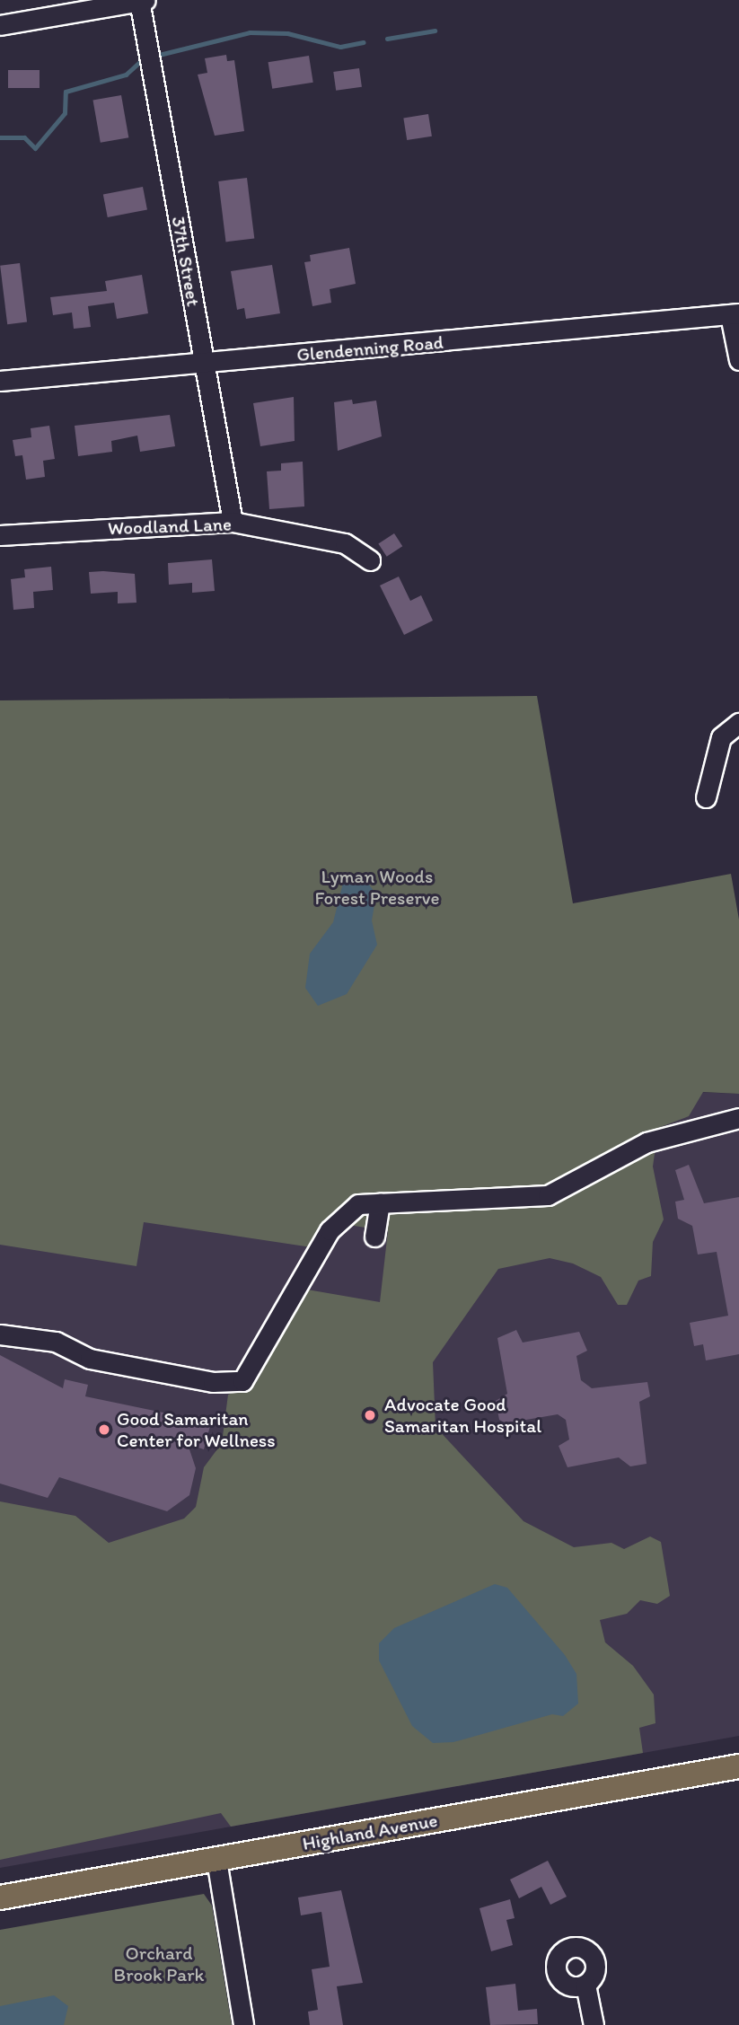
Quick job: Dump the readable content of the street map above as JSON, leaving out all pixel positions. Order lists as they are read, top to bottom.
{
  "streets": {
    "main road": ["Highland Avenue"],
    "street": ["37th Street", "Glendenning Road", "Woodland Lane"]
  },
  "crossings": [
    ["37th Street", "Glendenning Road"],
    ["37th Street", "Woodland Lane"]
  ],
  "parks": ["Lyman Woods Forest Preserve", "Orchard Brook Park"],
  "places": ["Advocate Good Samaritan Hospital", "Good Samaritan Center for Wellness"]
}
